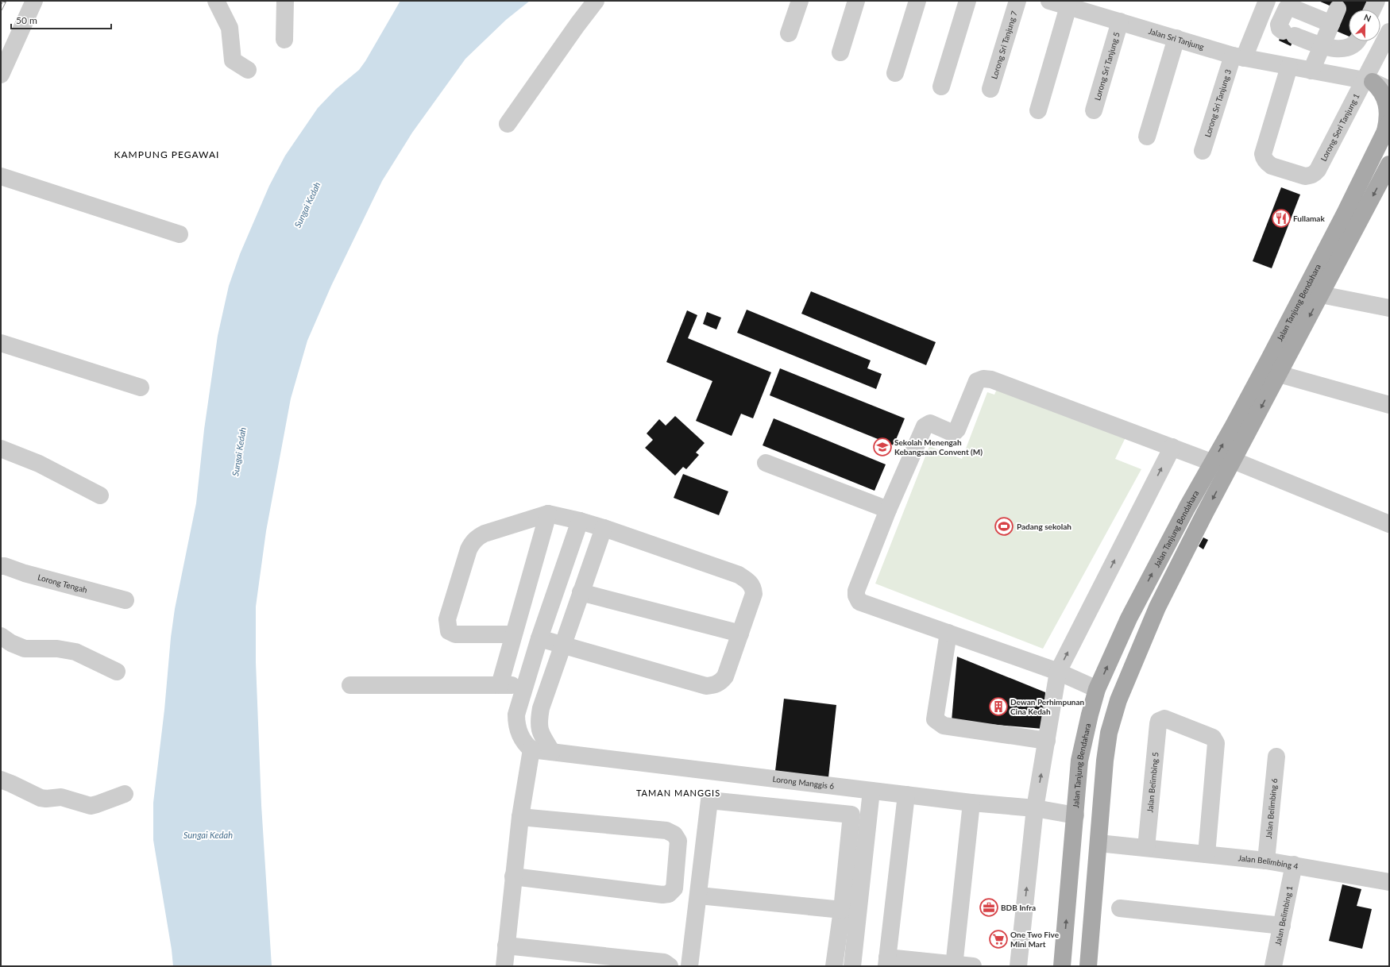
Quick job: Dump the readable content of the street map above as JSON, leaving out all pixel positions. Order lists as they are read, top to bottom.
{
  "streets": {
    "main road": ["Jalan Tanjung Bendahara"],
    "street": [
      "Jalan Sri Tanjung",
      "Lorong Sri Tanjung 7",
      "Lorong Sri Tanjung 5",
      "Lorong Sri Tanjung 3",
      "Lorong Seri Tanjung 1",
      "Lorong Tengah",
      "Lorong Manggis 6",
      "Jalan Belimbing 5",
      "Jalan Belimbing 6",
      "Jalan Belimbing 4",
      "Jalan Belimbing 1"
    ]
  },
  "crossings": [
    ["Jalan Sri Tanjung", "Lorong Sri Tanjung 5"],
    ["Jalan Sri Tanjung", "Lorong Sri Tanjung 3"],
    ["Jalan Sri Tanjung", "Lorong Seri Tanjung 1"],
    ["Jalan Sri Tanjung", "Jalan Tanjung Bendahara"],
    ["Lorong Seri Tanjung 1", "Jalan Tanjung Bendahara"],
    ["Jalan Tanjung Bendahara", "Lorong Manggis 6"],
    ["Jalan Tanjung Bendahara", "Jalan Belimbing 4"],
    ["Jalan Belimbing 5", "Jalan Belimbing 4"],
    ["Jalan Belimbing 6", "Jalan Belimbing 4"],
    ["Jalan Belimbing 4", "Jalan Belimbing 1"]
  ],
  "districts": ["KAMPUNG PEGAWAI", "TAMAN MANGGIS"],
  "water": ["Sungai Kedah"],
  "places": {
    "restaurant": ["Fullamak"],
    "school or university": ["Sekolah Menengah Kebangsaan Convent (M)"],
    "sports": ["Padang sekolah"],
    "building": ["Dewan Perhimpunan Cina Kedah"],
    "office": ["BDB Infra"],
    "supermarket": ["One Two Five Mini Mart"]
  },
  "scale_bar": "50 m",
  "north": "top"
}
